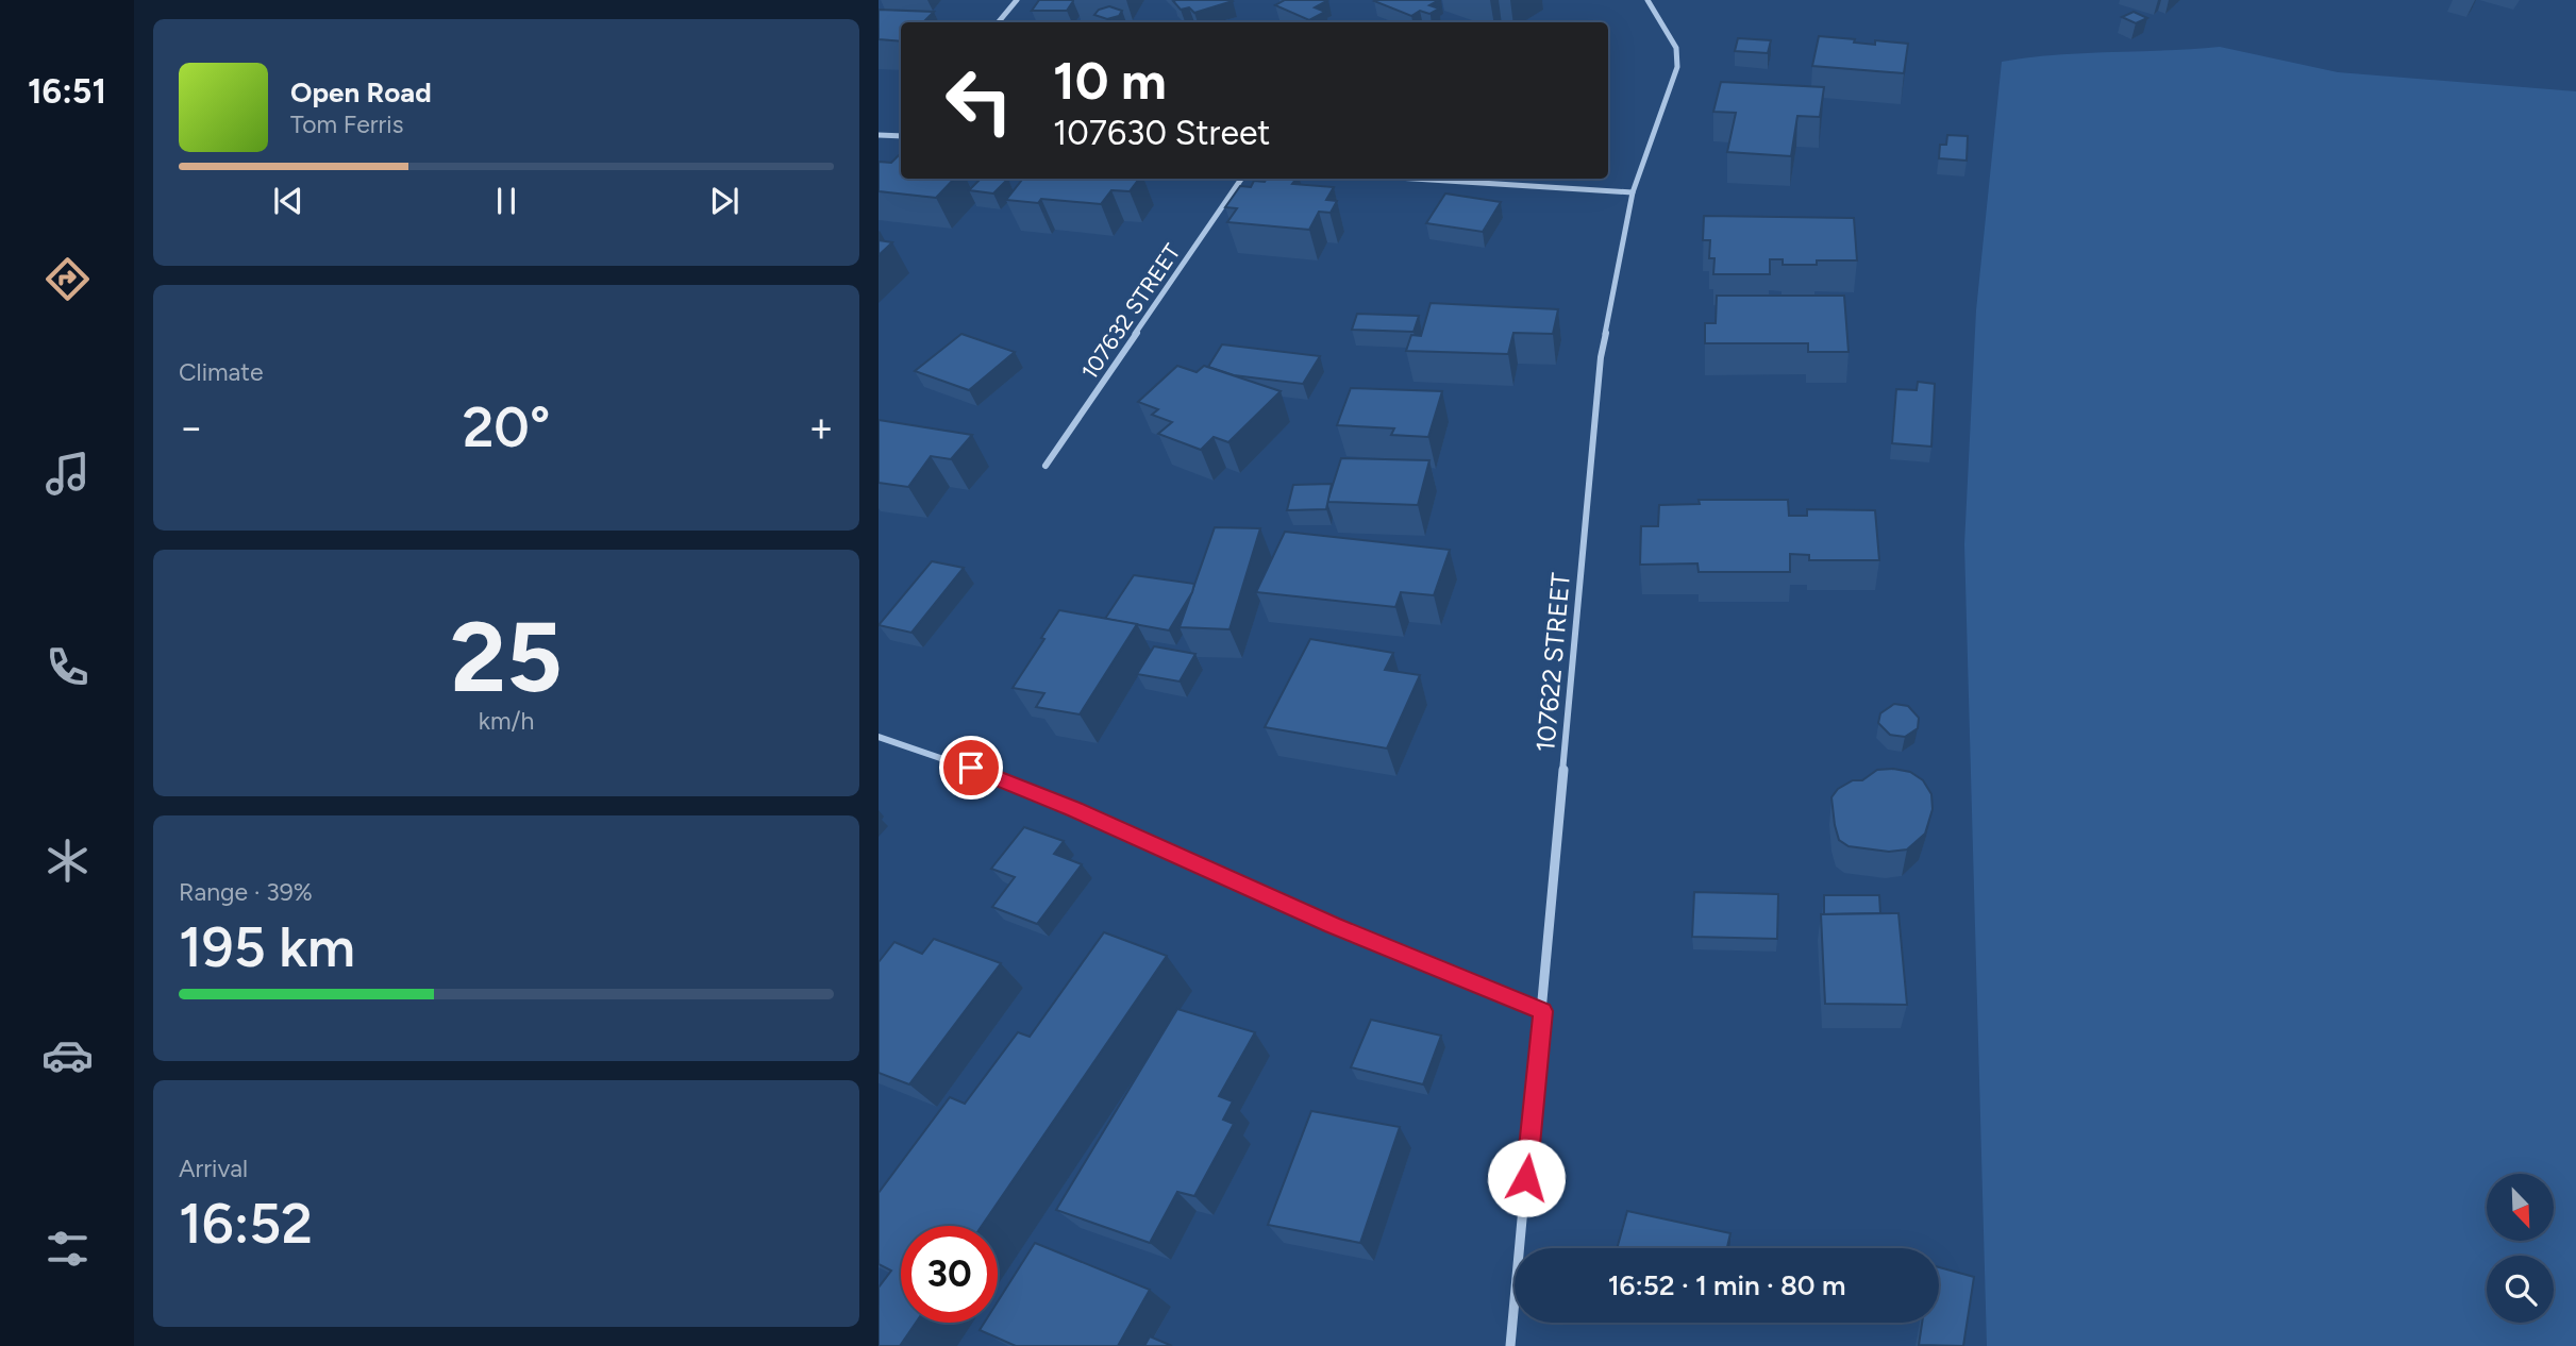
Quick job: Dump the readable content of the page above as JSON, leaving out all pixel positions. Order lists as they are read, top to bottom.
{
  "streets": {
    "street": ["107632 STREET", "107622 STREET"]
  },
  "north": "bottom right",
  "page": {
    "tabs": "16:51",
    "turn": ["10 m", "107630 Street"],
    "song": ["Open Road", "Tom Ferris"],
    "tile": [
      "Climate",
      ["25", "km/h"],
      ["Range · 39%", "195 km"],
      ["Arrival", "16:52"]
    ],
    "heat": ["−", "20°", "+"],
    "limit": "30",
    "trip": "16:52 · 1 min · 80 m"
  }
}
